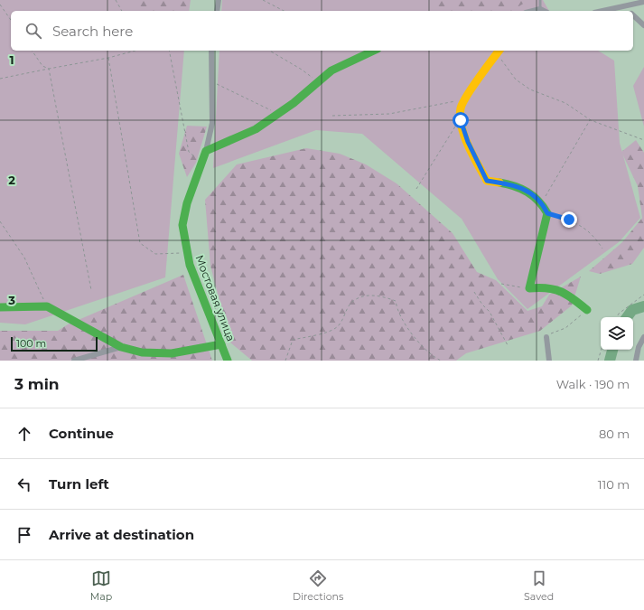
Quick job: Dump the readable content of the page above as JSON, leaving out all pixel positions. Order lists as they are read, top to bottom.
{
  "streets": {
    "street": ["Мостовая улица"]
  },
  "scale_bar": "100 m",
  "page": {
    "search": "Search here",
    "scale": "100 m",
    "heading": ["3 min", "Walk · 190 m"],
    "list": [
      ["Continue", "80 m"],
      ["Turn left", "110 m"],
      "Arrive at destination"
    ],
    "nav": ["Map", "Directions", "Saved"]
  },
  "grid": {
    "rows": ["1", "2", "3"]
  }
}
